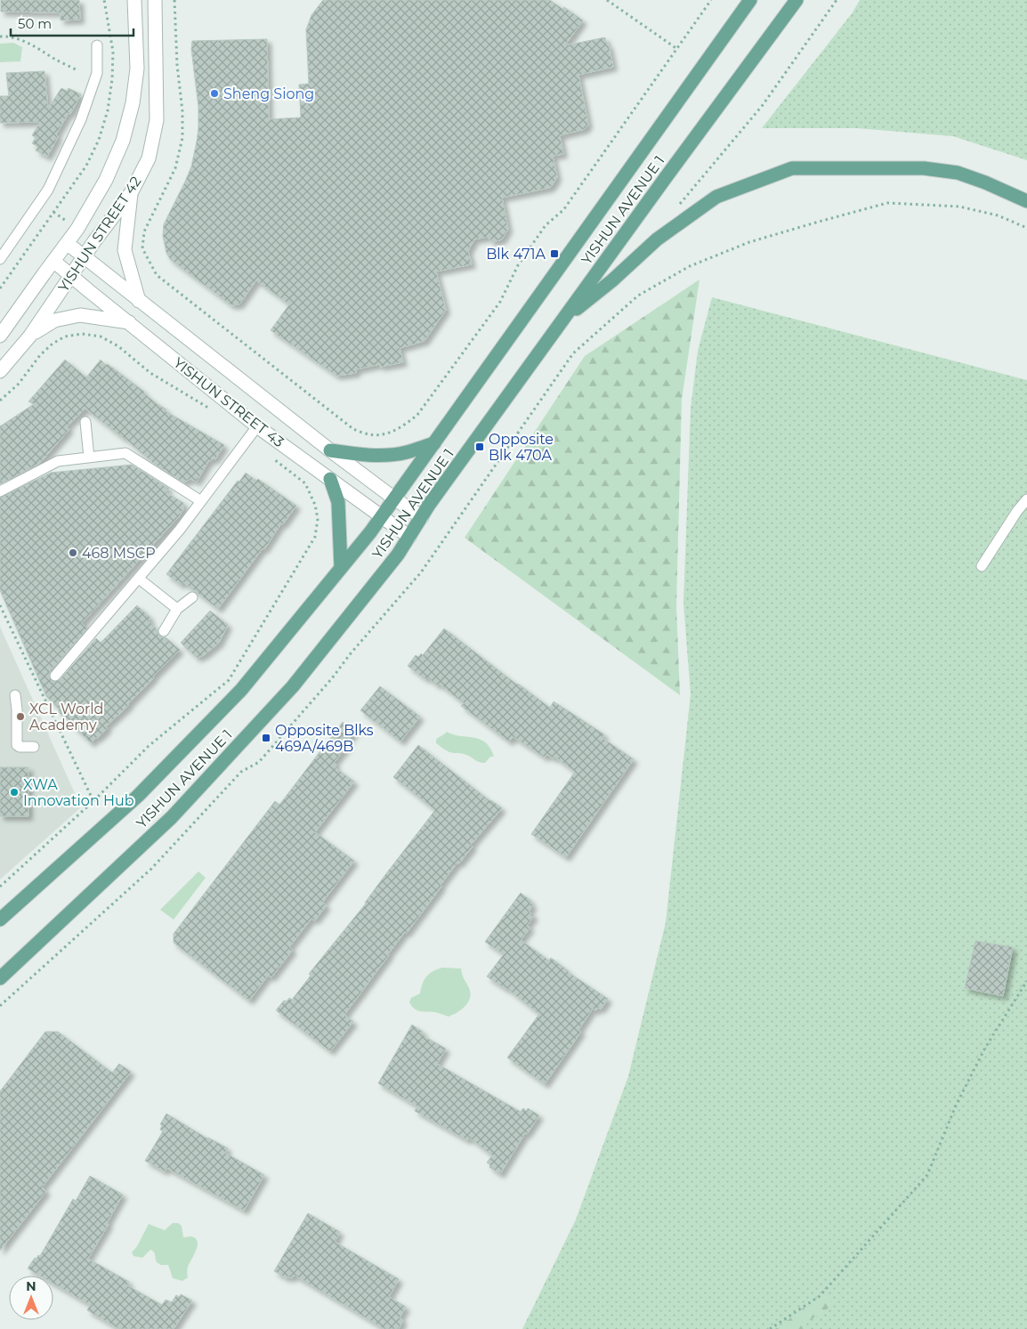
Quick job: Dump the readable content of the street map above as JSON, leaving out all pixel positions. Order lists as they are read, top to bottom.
{
  "streets": {
    "main road": ["YISHUN AVENUE 1"],
    "street": ["YISHUN STREET 42", "YISHUN STREET 43"]
  },
  "crossings": [
    ["YISHUN AVENUE 1", "YISHUN STREET 43"],
    ["YISHUN STREET 42", "YISHUN STREET 43"]
  ],
  "places": {
    "other": [
      "Sheng Siong",
      "468 MSCP",
      "XCL World Academy",
      "XWA Innovation Hub"
    ],
    "transit": ["Blk 471A", "Opposite Blk 470A", "Opposite Blks 469A/469B"]
  },
  "scale_bar": "50 m",
  "north": "top"
}
